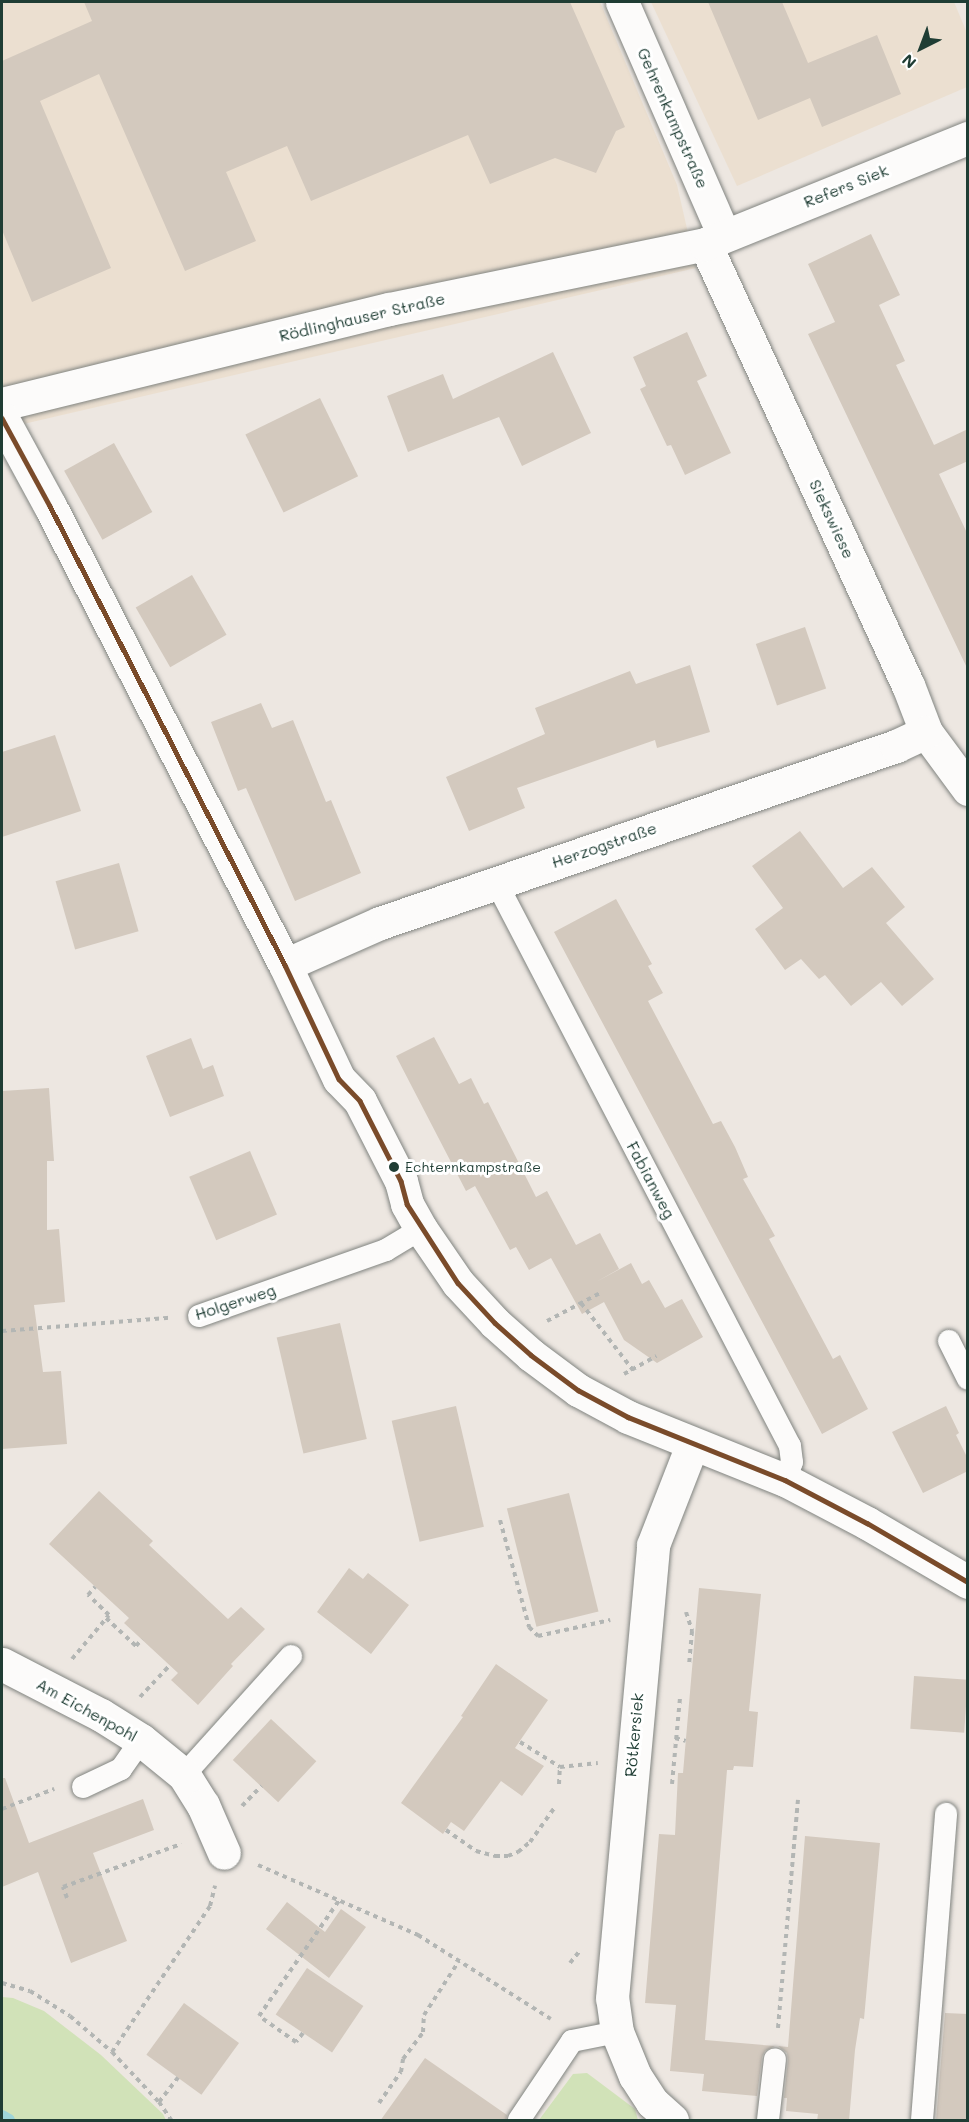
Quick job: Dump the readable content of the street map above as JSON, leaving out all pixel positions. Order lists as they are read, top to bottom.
{
  "streets": {
    "street": [
      "Gehrenkampstraße",
      "Refers Siek",
      "Rödlinghauser Straße",
      "Siekswiese",
      "Herzogstraße",
      "Am Eichenpohl",
      "Rötkersiek"
    ],
    "lane": ["Fabianweg", "Holgerweg"]
  },
  "crossings": [
    ["Gehrenkampstraße", "Refers Siek"],
    ["Gehrenkampstraße", "Rödlinghauser Straße"],
    ["Gehrenkampstraße", "Siekswiese"],
    ["Refers Siek", "Rödlinghauser Straße"],
    ["Refers Siek", "Siekswiese"],
    ["Rödlinghauser Straße", "Siekswiese"],
    ["Siekswiese", "Herzogstraße"],
    ["Herzogstraße", "Fabianweg"]
  ],
  "places": ["Echternkampstraße"],
  "north": "bottom left"
}
